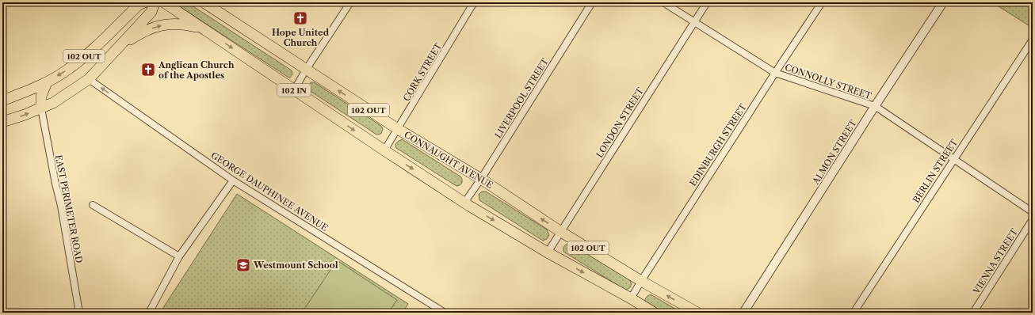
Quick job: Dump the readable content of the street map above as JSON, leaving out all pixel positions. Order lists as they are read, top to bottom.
{
  "streets": {
    "main road": ["102 OUT", "102 IN", "CONNAUGHT AVENUE"],
    "street": [
      "CORK STREET",
      "CONNOLLY STREET",
      "LIVERPOOL STREET",
      "LONDON STREET",
      "EDINBURGH STREET",
      "ALMON STREET",
      "BERLIN STREET",
      "GEORGE DAUPHINEE AVENUE",
      "EAST PERIMETER ROAD",
      "VIENNA STREET"
    ]
  },
  "crossings": [
    ["CORK STREET", "102 IN"],
    ["CORK STREET", "CONNAUGHT AVENUE"],
    ["CONNOLLY STREET", "LONDON STREET"],
    ["CONNOLLY STREET", "EDINBURGH STREET"],
    ["CONNOLLY STREET", "ALMON STREET"],
    ["CONNOLLY STREET", "BERLIN STREET"],
    ["102 IN", "LIVERPOOL STREET"],
    ["102 IN", "LONDON STREET"],
    ["102 IN", "EDINBURGH STREET"],
    ["LIVERPOOL STREET", "CONNAUGHT AVENUE"],
    ["LONDON STREET", "CONNAUGHT AVENUE"],
    ["EDINBURGH STREET", "CONNAUGHT AVENUE"]
  ],
  "one_way": ["GEORGE DAUPHINEE AVENUE"],
  "places": {
    "church": ["Hope United Church", "Anglican Church of the Apostles"],
    "school or university": ["Westmount School"]
  }
}
